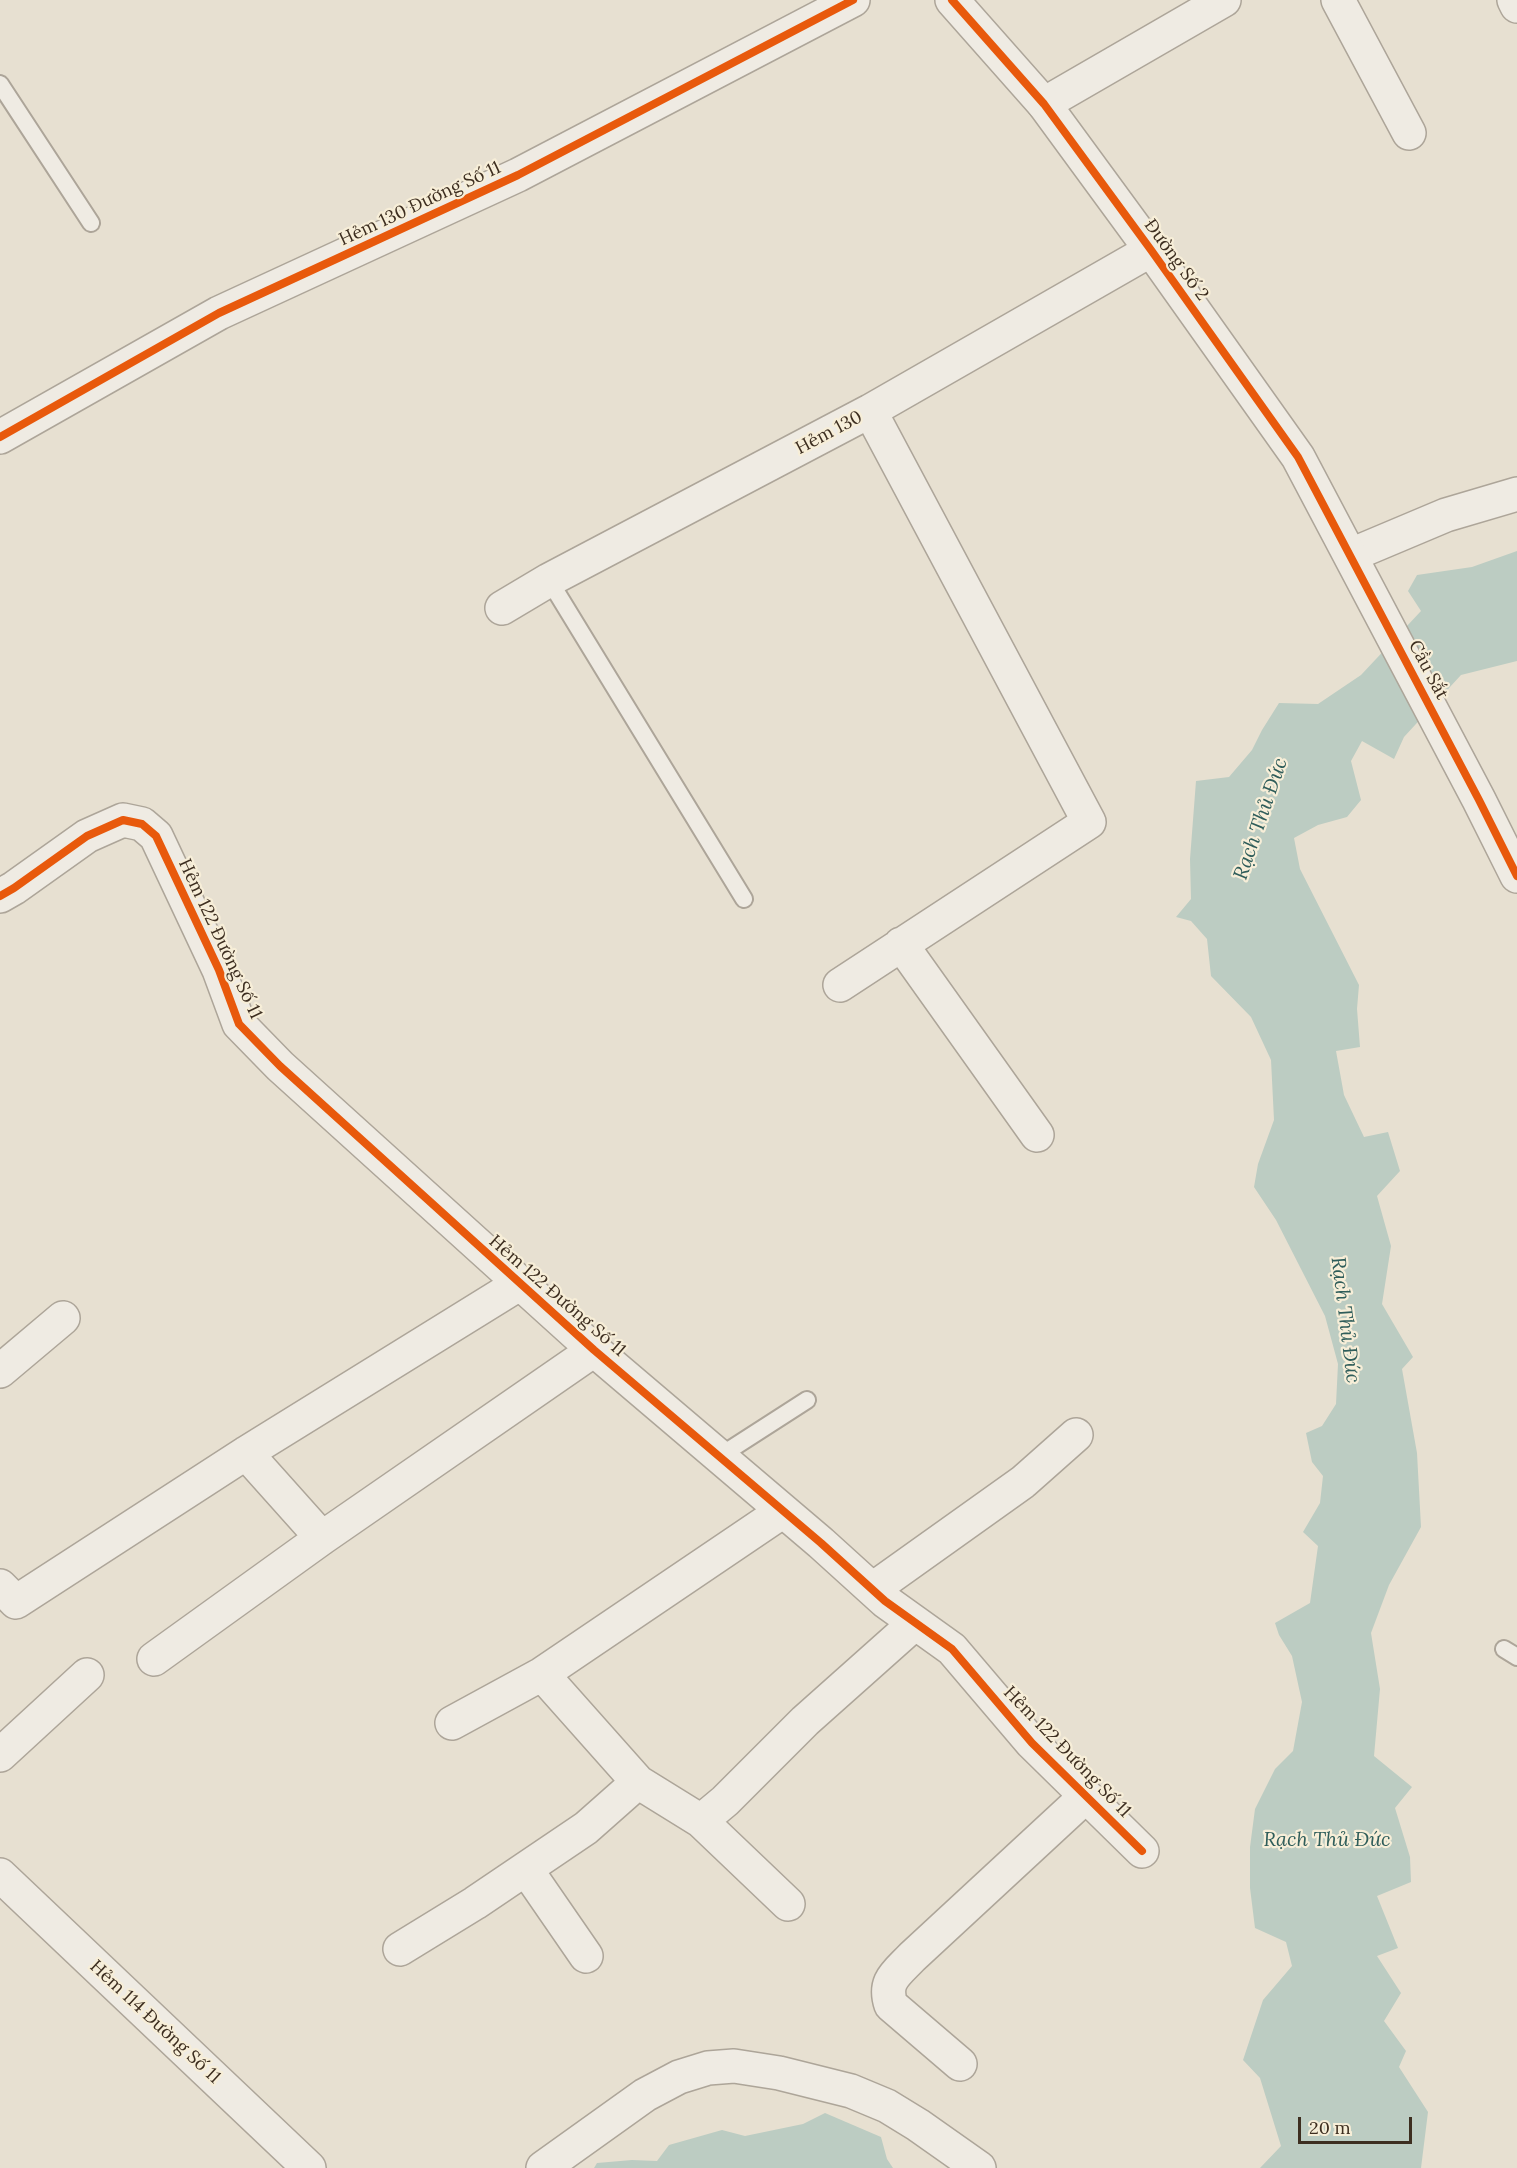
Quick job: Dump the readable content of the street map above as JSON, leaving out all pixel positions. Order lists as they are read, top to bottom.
{
  "streets": {
    "street": [
      "Hẻm 130 Đường Số 11",
      "Đường Số 2",
      "Hẻm 130",
      "Cầu Sắt",
      "Hẻm 122 Đường Số 11",
      "Hẻm 114 Đường Số 11"
    ]
  },
  "crossings": [
    ["Đường Số 2", "Hẻm 130"],
    ["Đường Số 2", "Cầu Sắt"]
  ],
  "water": ["Rạch Thủ Đức"],
  "scale_bar": "20 m"
}
